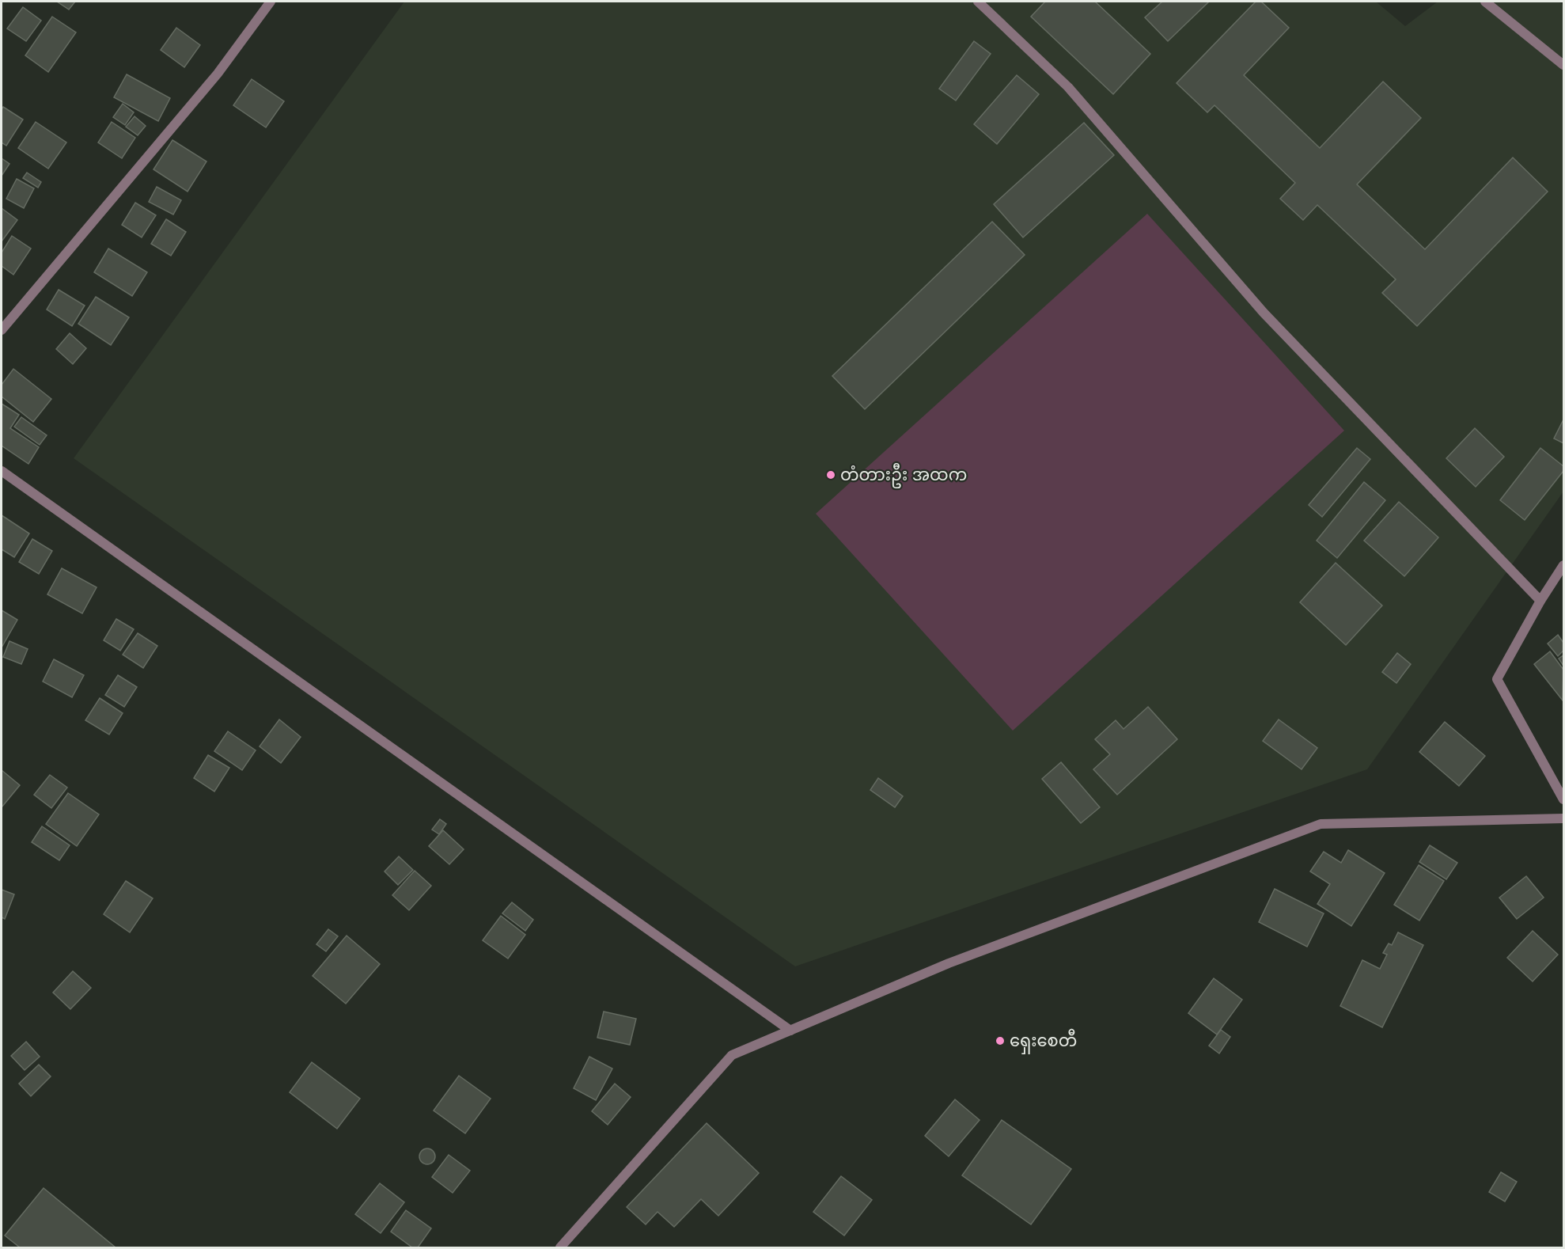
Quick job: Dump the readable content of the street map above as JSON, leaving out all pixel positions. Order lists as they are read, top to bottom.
{
  "places": ["တံတားဦး အထက", "ရှေးစေတီ"]
}
